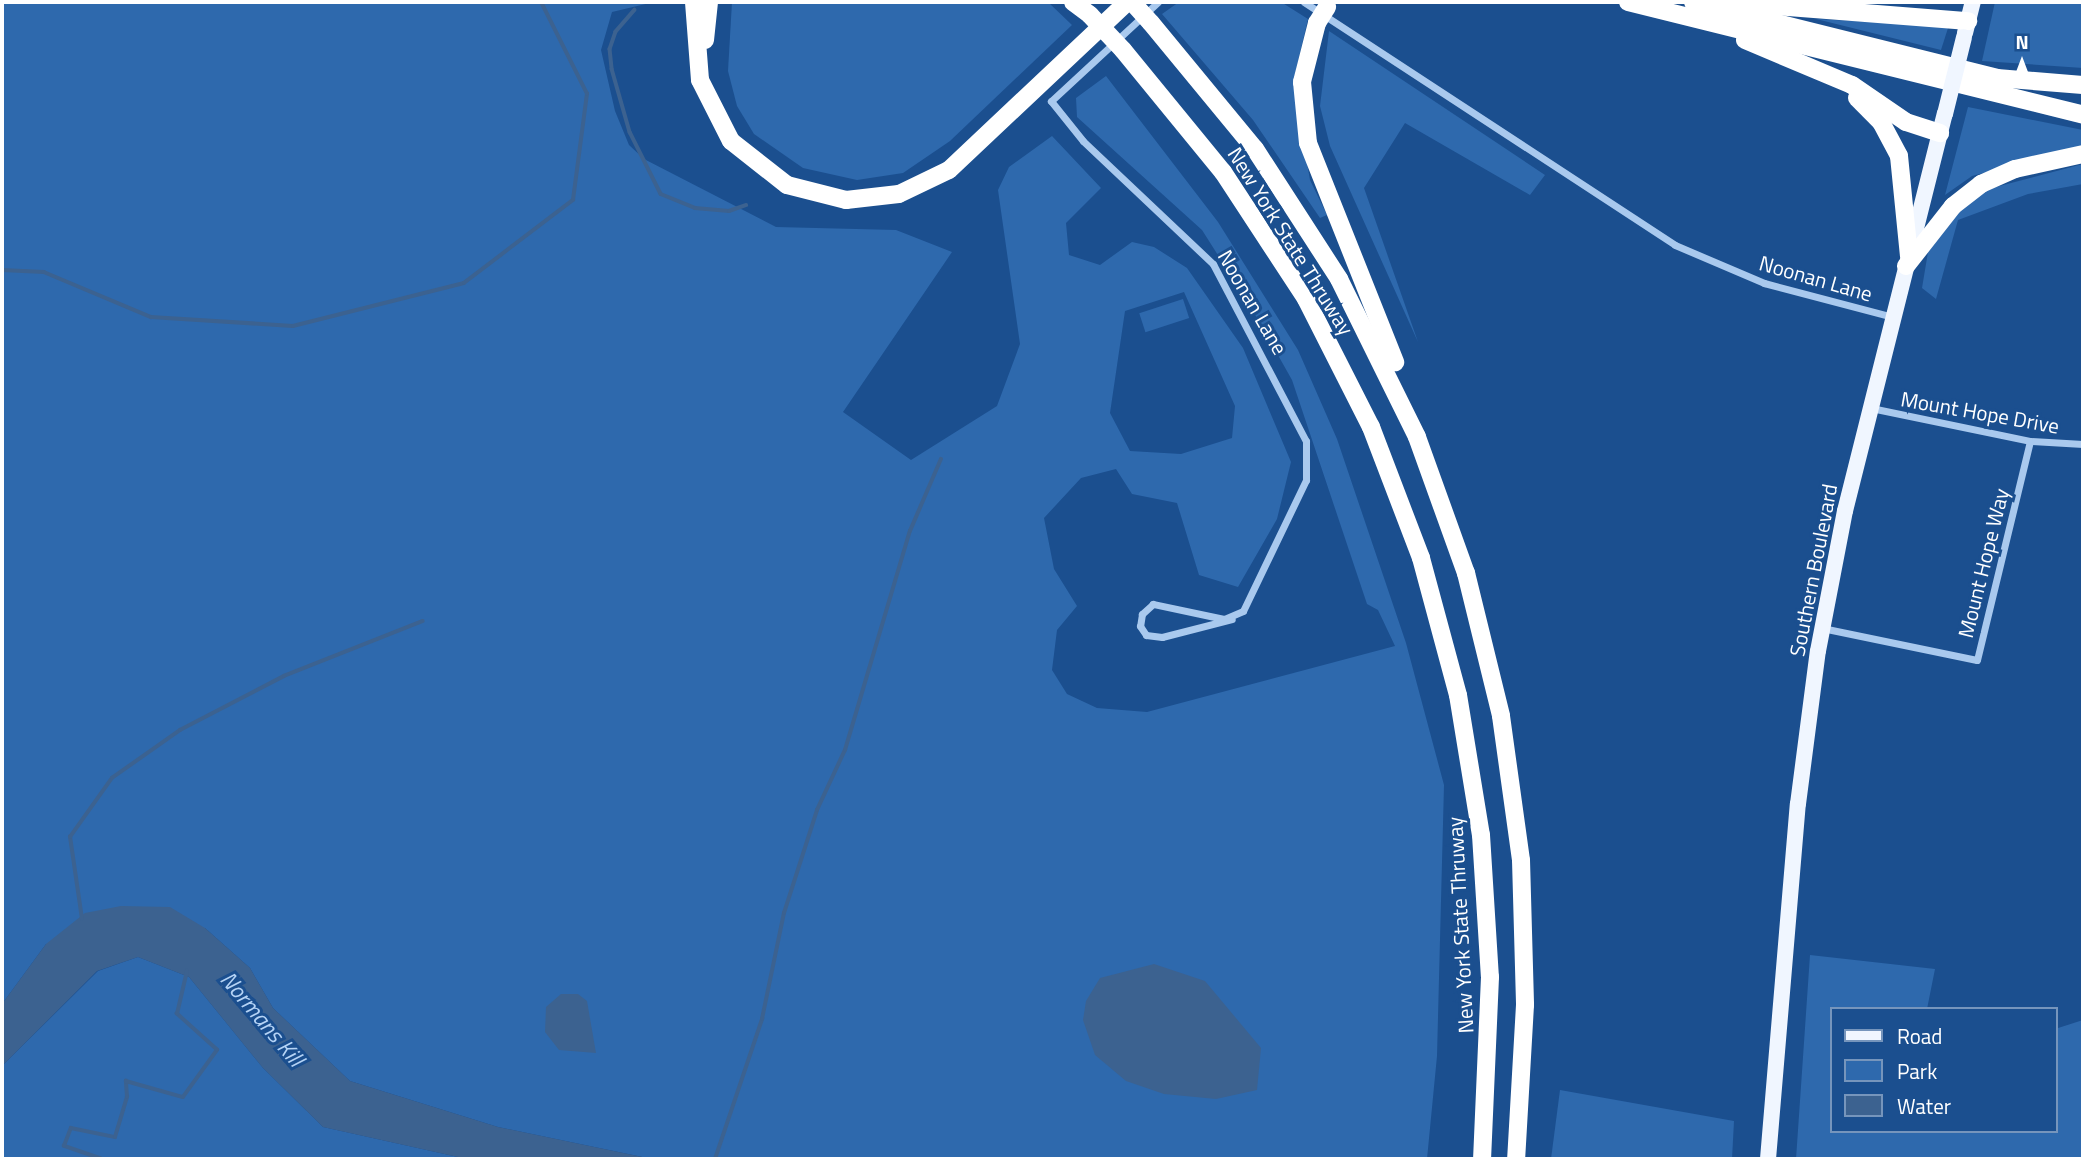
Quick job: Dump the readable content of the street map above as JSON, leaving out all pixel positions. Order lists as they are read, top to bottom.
{
  "streets": {
    "highway": ["New York State Thruway"],
    "main road": ["Southern Boulevard"],
    "street": ["Noonan Lane", "Mount Hope Drive", "Mount Hope Way"]
  },
  "crossings": [
    ["Noonan Lane", "Southern Boulevard"],
    ["Mount Hope Drive", "Mount Hope Way"],
    ["Mount Hope Drive", "Southern Boulevard"],
    ["Mount Hope Way", "Southern Boulevard"]
  ],
  "water": ["Normans Kill"],
  "legend": ["Road", "Park", "Water"],
  "north": "top"
}
